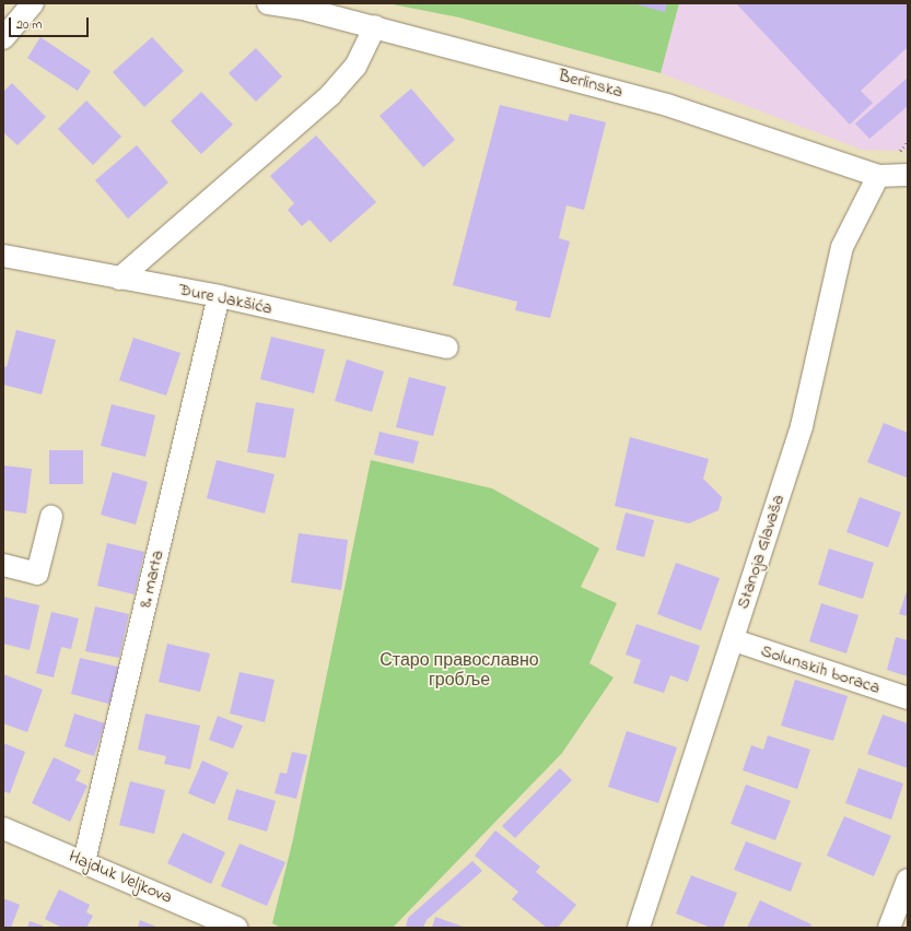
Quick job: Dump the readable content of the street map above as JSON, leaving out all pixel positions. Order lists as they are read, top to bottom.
{
  "streets": {
    "street": [
      "Berlinska",
      "Đure Jakšića",
      "Stanoja Glavaša",
      "8. marta",
      "Solunskih boraca",
      "Hajduk Veljkova"
    ]
  },
  "crossings": [
    ["Berlinska", "Stanoja Glavaša"],
    ["Đure Jakšića", "8. marta"],
    ["Stanoja Glavaša", "Solunskih boraca"],
    ["8. marta", "Hajduk Veljkova"]
  ],
  "parks": ["Старо православно гробље"],
  "scale_bar": "20 m"
}
